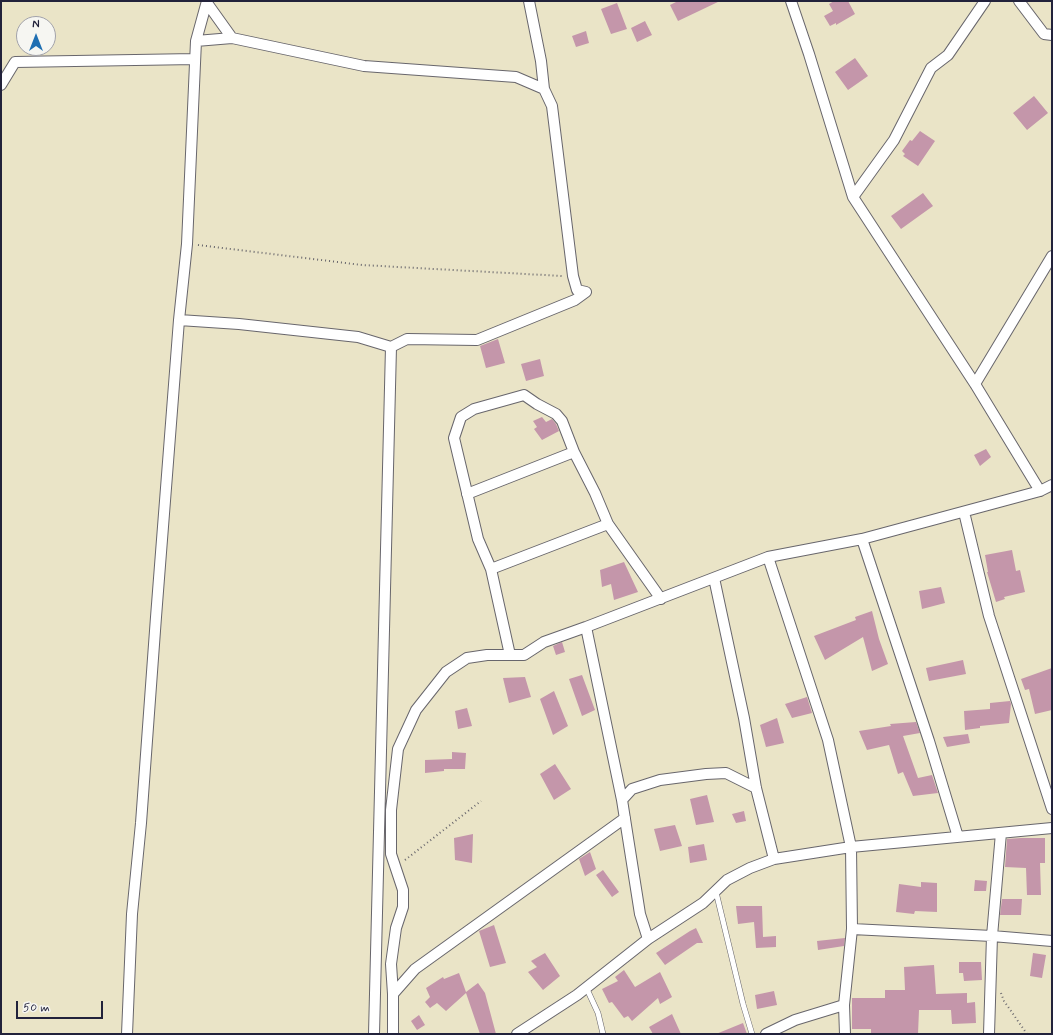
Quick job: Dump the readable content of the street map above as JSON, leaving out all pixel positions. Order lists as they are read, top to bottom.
{
  "scale_bar": "50 m",
  "north": "top"
}
